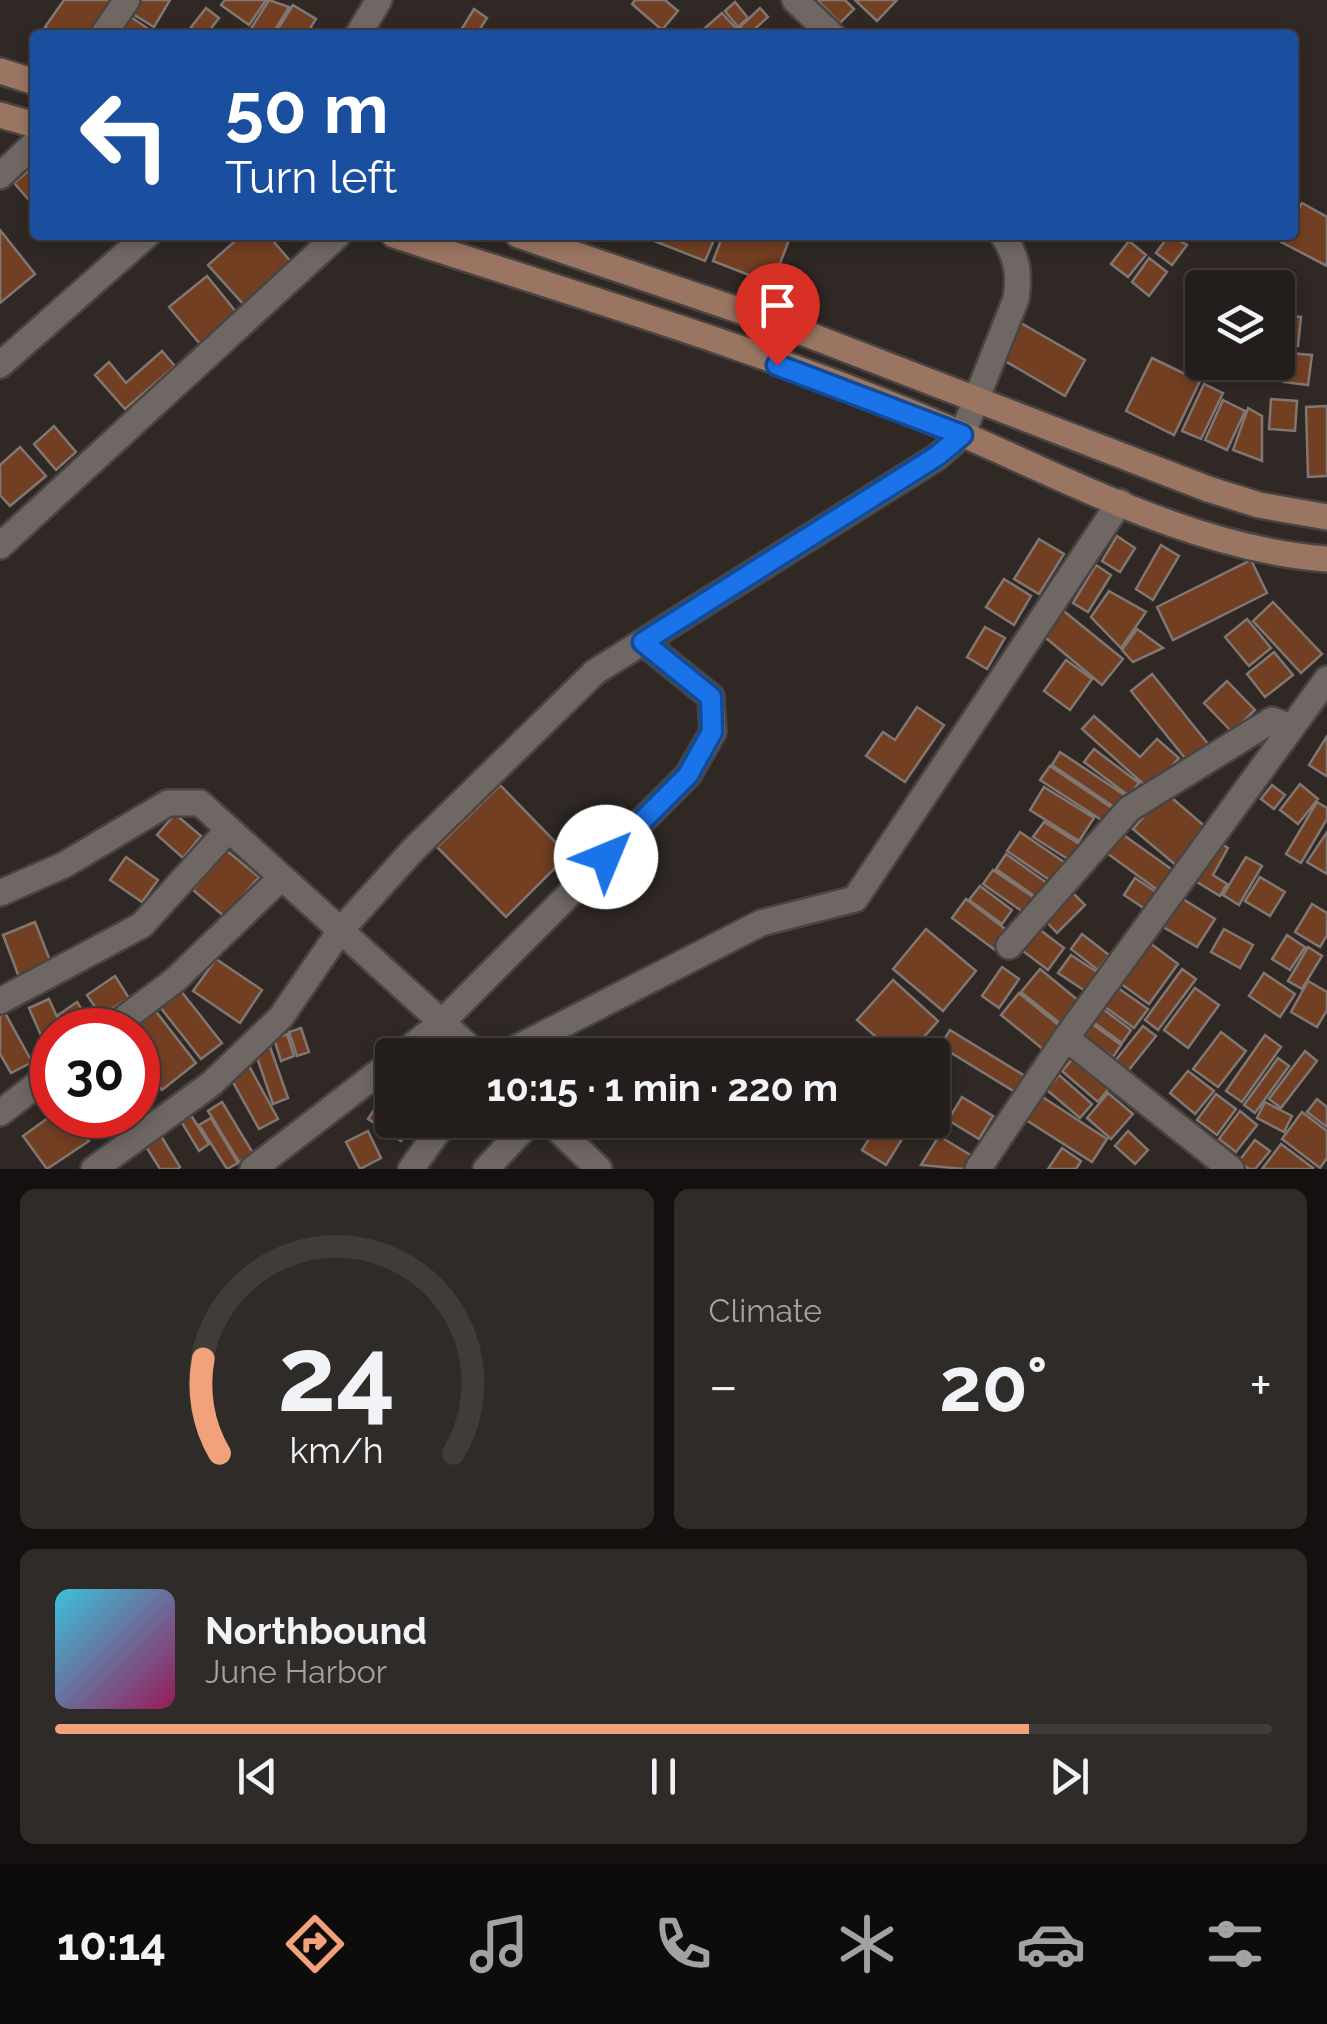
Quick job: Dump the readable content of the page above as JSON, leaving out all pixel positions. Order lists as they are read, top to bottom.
{
  "page": {
    "turn": ["50 m", "Turn left"],
    "limit": "30",
    "trip": "10:15 · 1 min · 220 m",
    "tile": "Climate",
    "heat": ["−", "20°", "+"],
    "song": ["Northbound", "June Harbor"],
    "tabs": "10:14",
    "gauge": ["24", "km/h"]
  }
}
